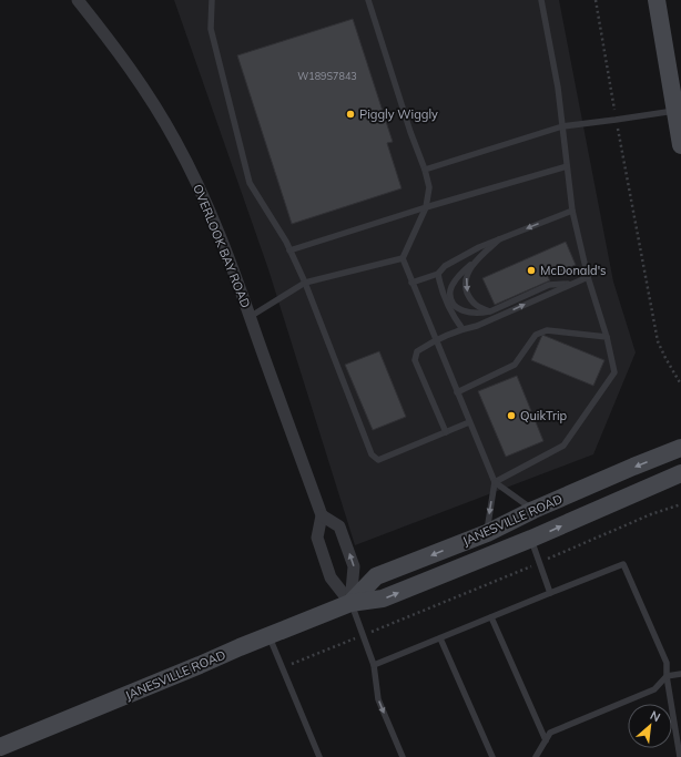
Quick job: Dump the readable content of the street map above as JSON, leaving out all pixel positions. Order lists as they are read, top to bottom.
{
  "streets": {
    "main road": ["JANESVILLE ROAD"],
    "street": ["OVERLOOK BAY ROAD"]
  },
  "places": ["Piggly Wiggly", "McDonald's", "QuikTrip"],
  "house_numbers": ["W189S7843"],
  "north": "top right"
}
